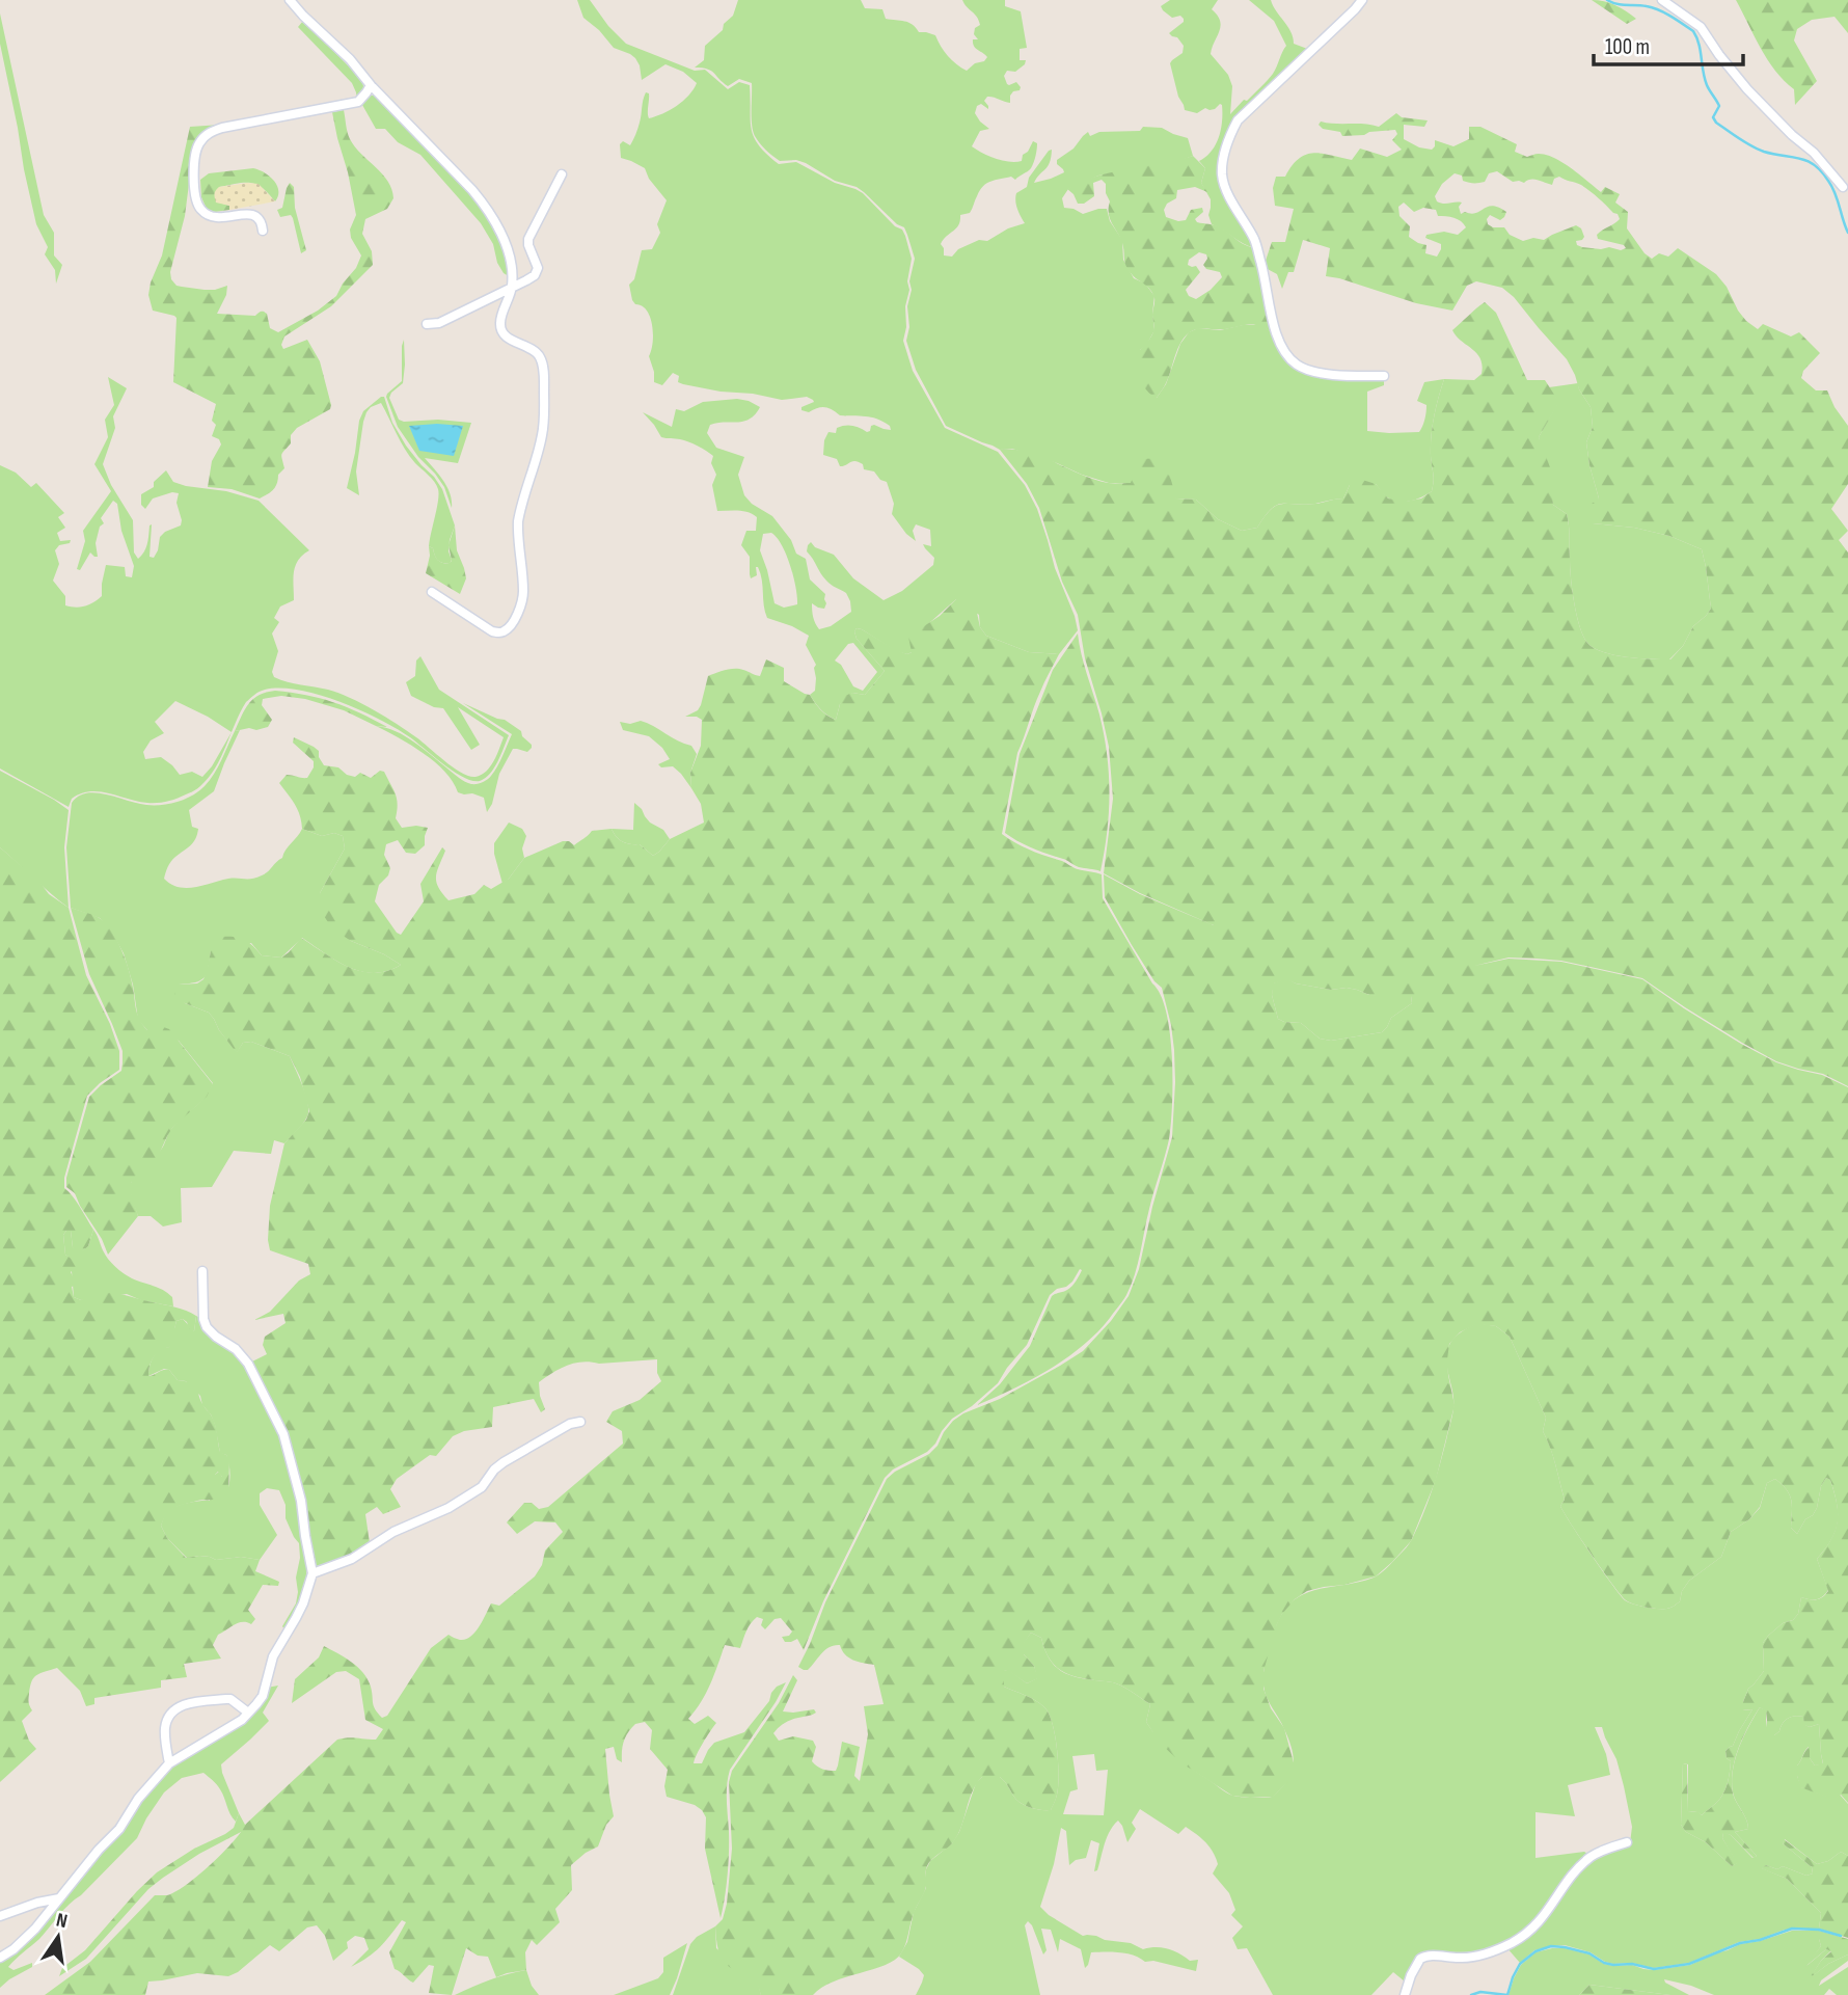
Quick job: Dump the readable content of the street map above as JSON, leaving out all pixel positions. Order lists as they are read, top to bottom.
{
  "scale_bar": "100 m",
  "north": "top"
}
